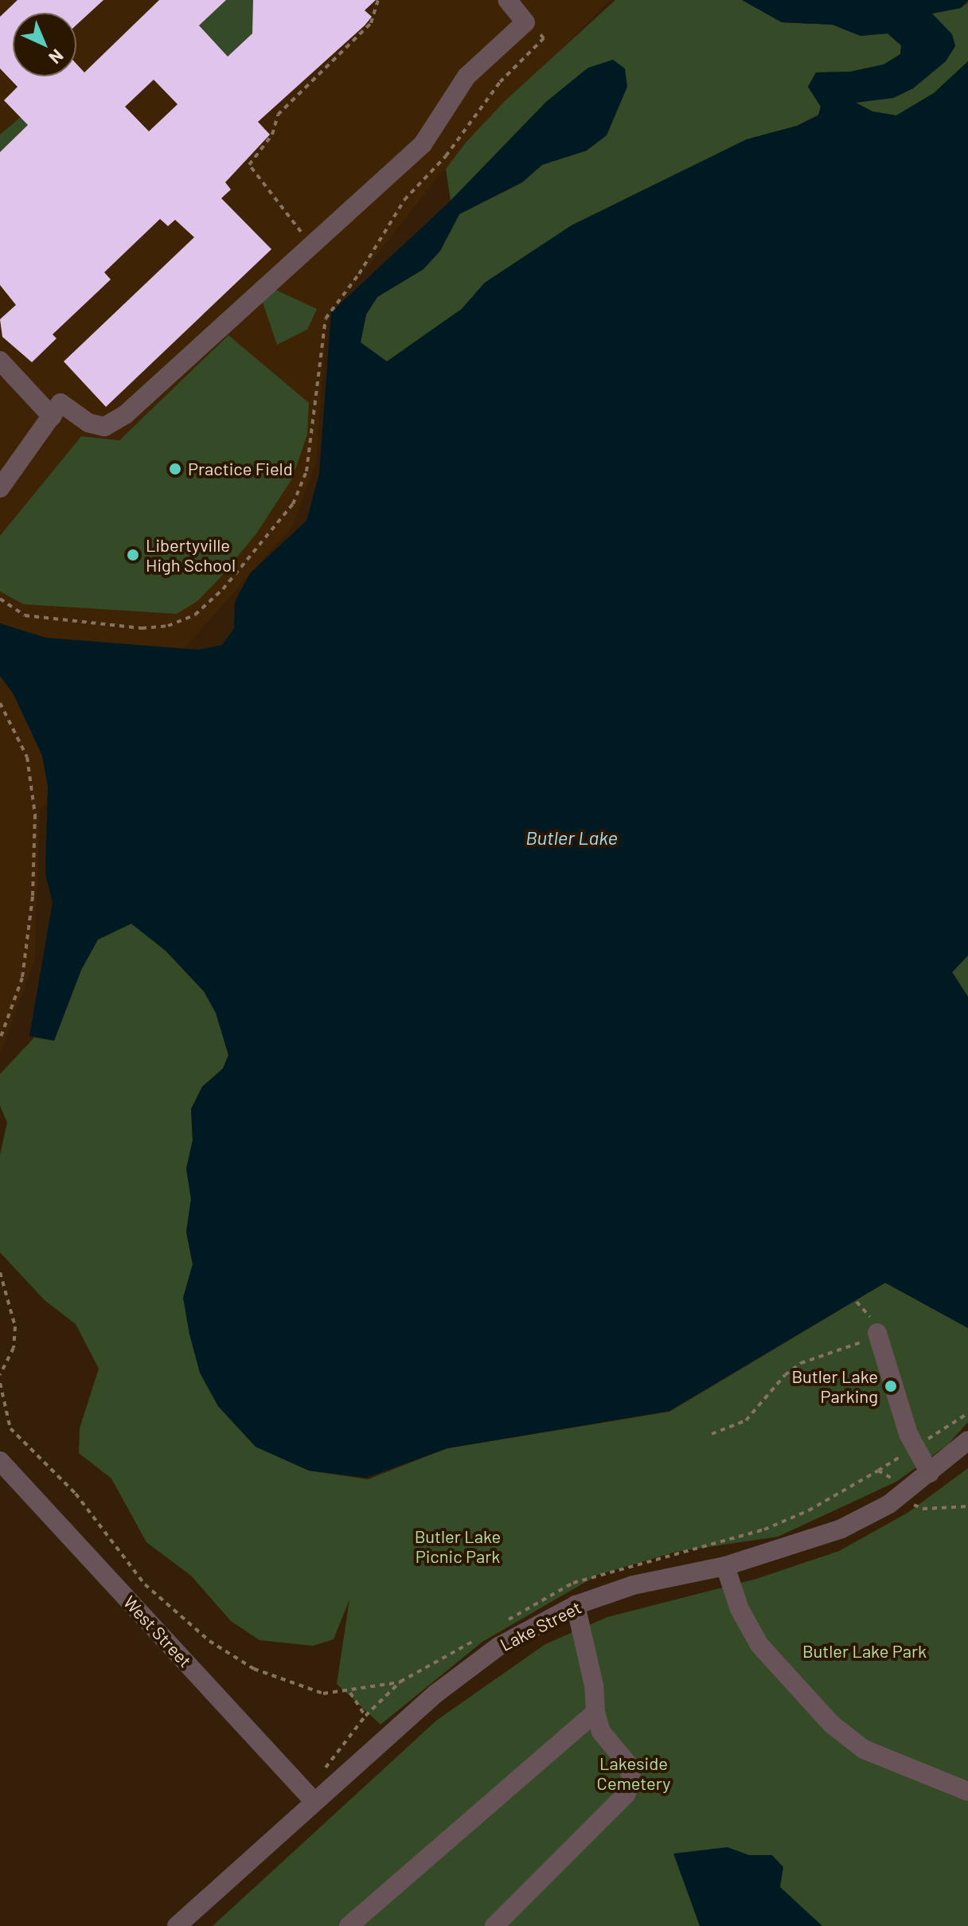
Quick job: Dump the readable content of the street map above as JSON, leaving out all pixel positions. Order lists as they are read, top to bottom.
{
  "streets": {
    "street": ["Lake Street", "West Street"]
  },
  "crossings": [
    ["Lake Street", "West Street"]
  ],
  "water": ["Butler Lake"],
  "parks": ["Butler Lake Picnic Park", "Butler Lake Park", "Lakeside Cemetery"],
  "places": ["Practice Field", "Libertyville High School", "Butler Lake Parking"],
  "north": "bottom right"
}
